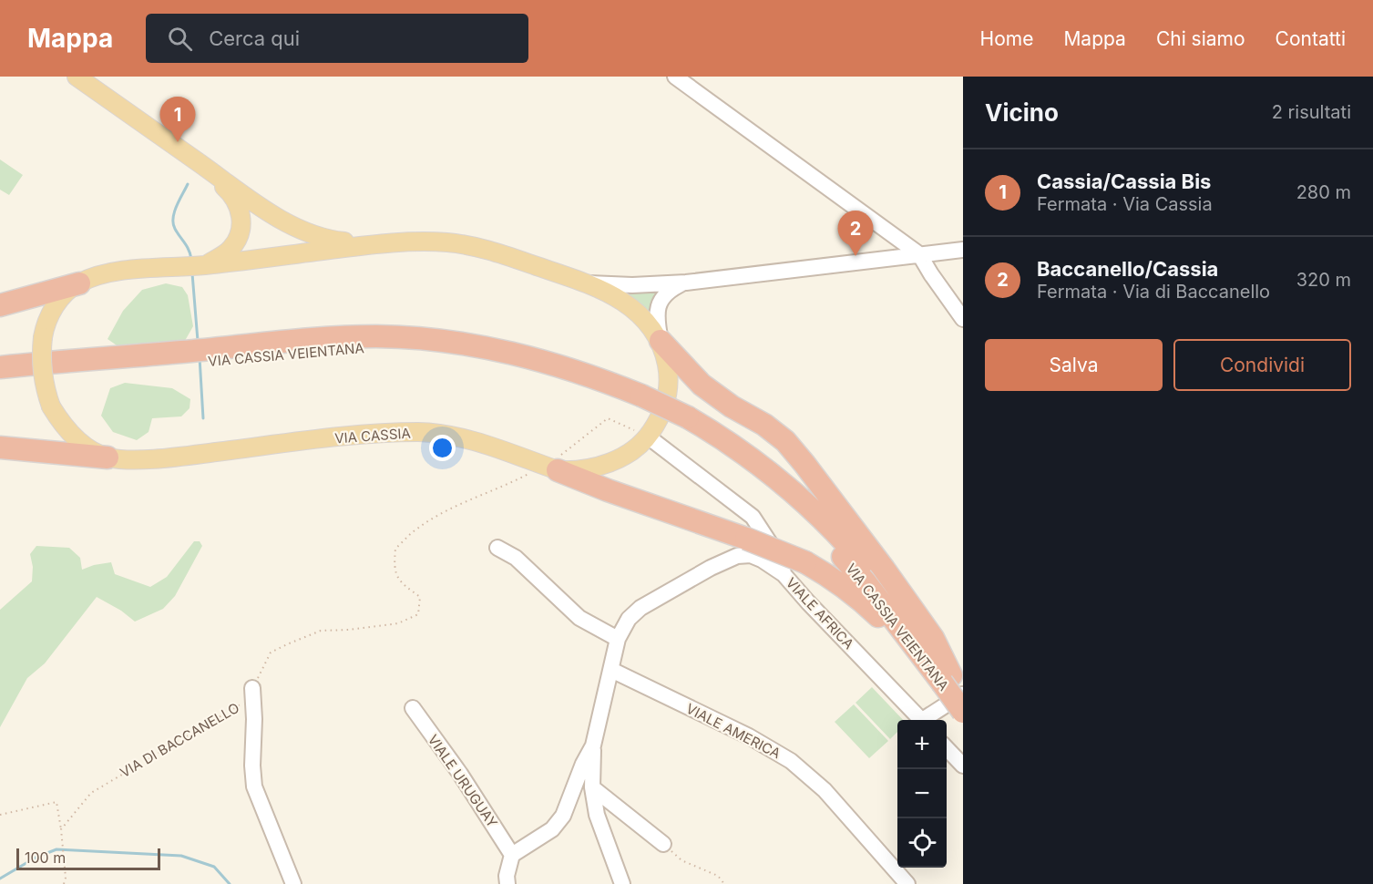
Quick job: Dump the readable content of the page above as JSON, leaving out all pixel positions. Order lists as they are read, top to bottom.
{
  "streets": {
    "highway": ["VIA CASSIA VEIENTANA"],
    "main road": ["VIA CASSIA"],
    "street": ["VIALE AFRICA", "VIALE AMERICA", "VIALE URUGUAY"],
    "path": ["VIA DI BACCANELLO"]
  },
  "crossings": [
    ["VIA CASSIA", "VIALE AFRICA"]
  ],
  "scale_bar": "100 m",
  "page": {
    "header": "Mappa",
    "search": "Cerca qui",
    "nav": [
      "Home",
      "Mappa",
      "Chi siamo",
      "Contatti"
    ],
    "heading": ["Vicino", "2 risultati"],
    "pins": ["1", "2"],
    "list": [
      {
        "mark": "1",
        "name": "Cassia/Cassia Bis",
        "note": "Fermata · Via Cassia",
        "value": "280 m"
      },
      {
        "mark": "2",
        "name": "Baccanello/Cassia",
        "note": "Fermata · Via di Baccanello",
        "value": "320 m"
      }
    ],
    "buttons": ["Salva", "Condividi"],
    "map_buttons": ["+", "−"],
    "scale": "100 m"
  }
}
